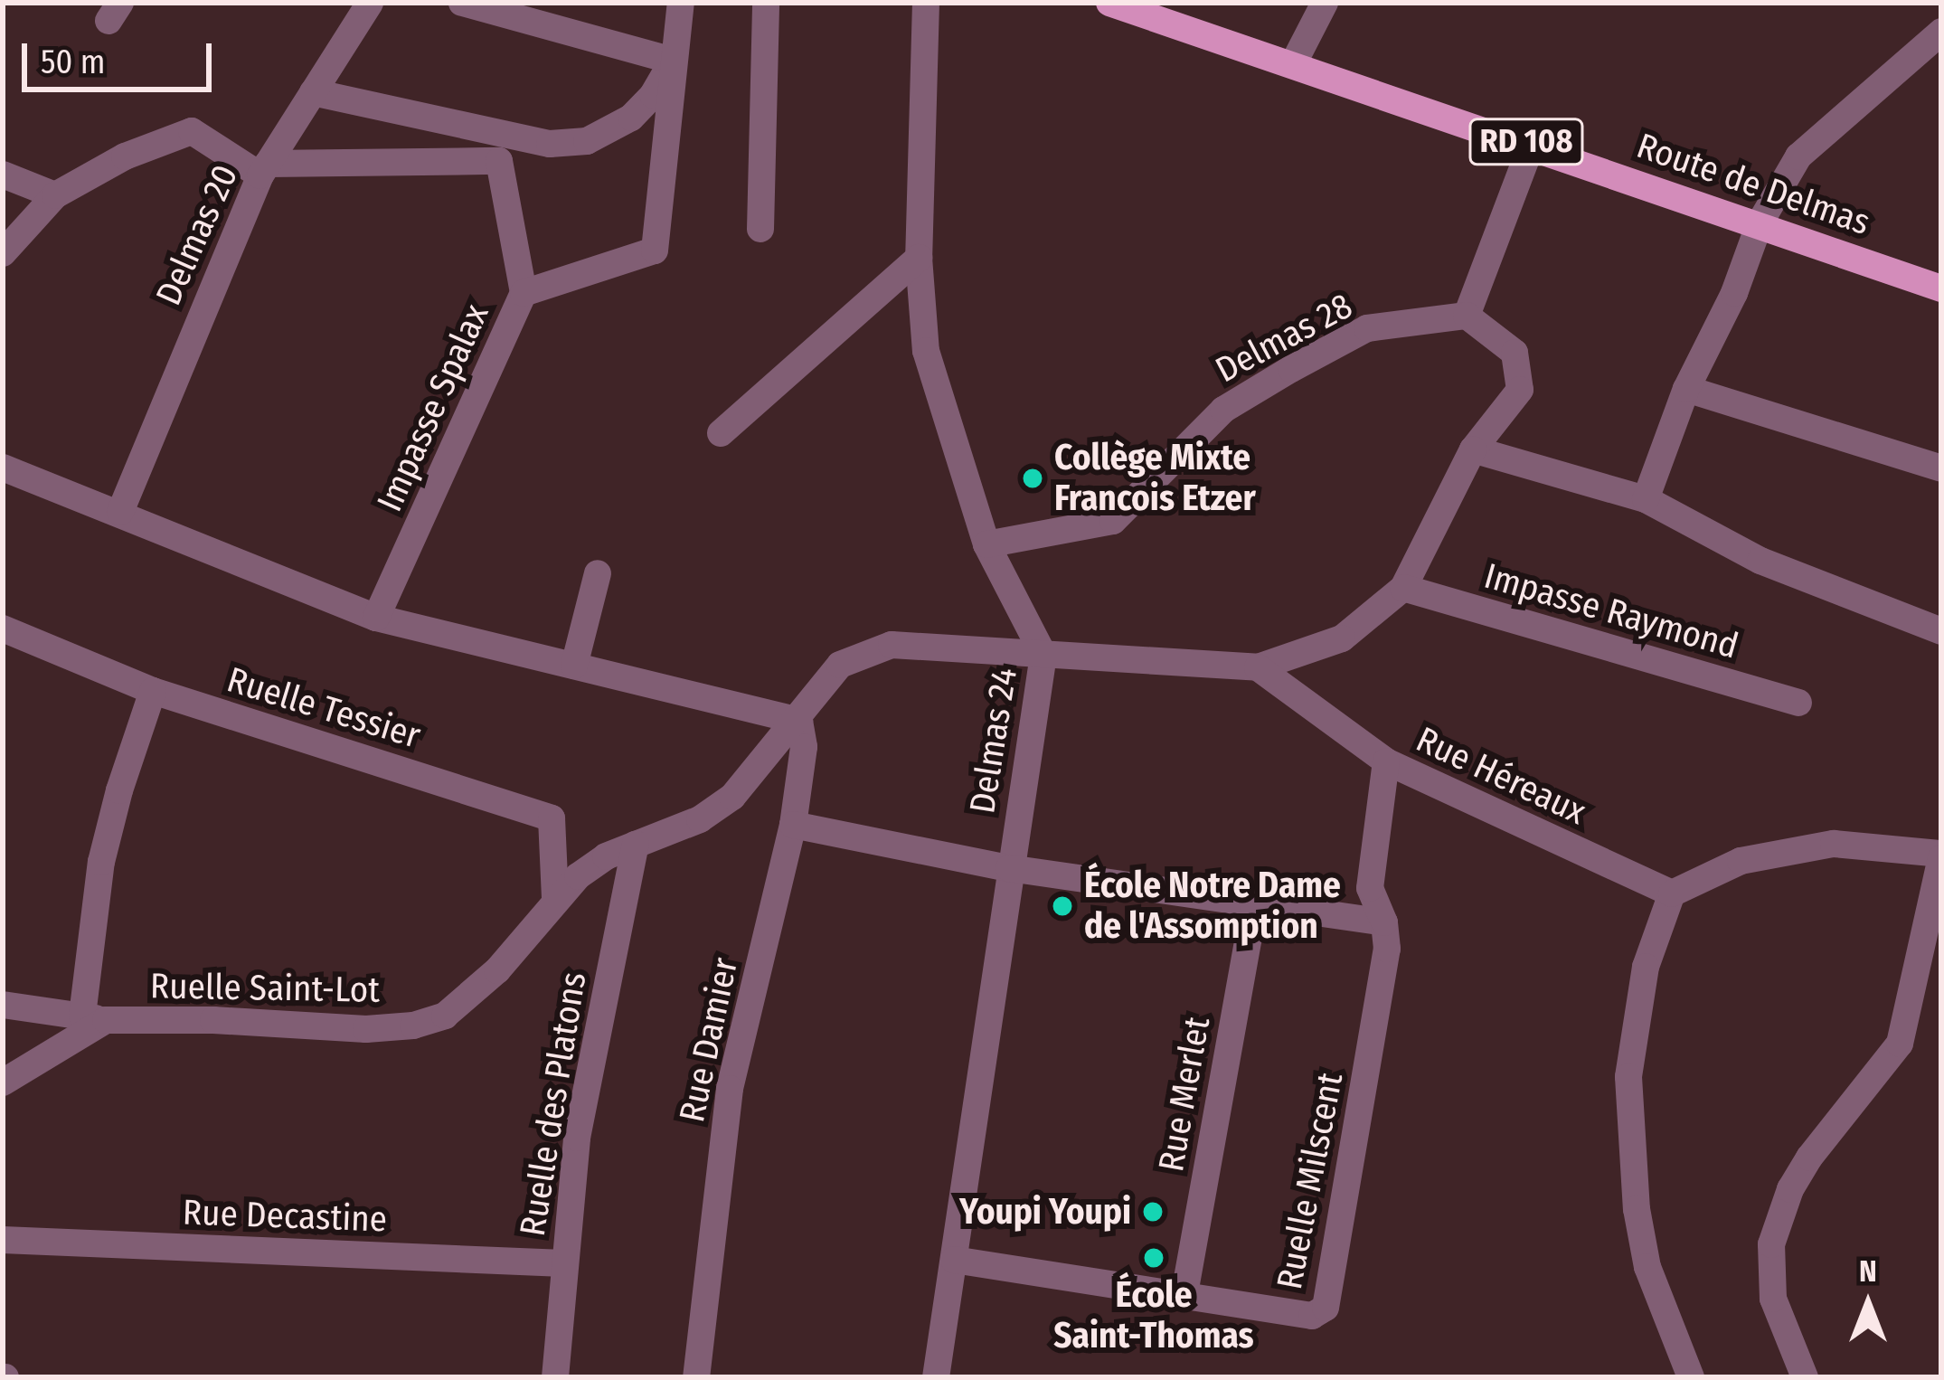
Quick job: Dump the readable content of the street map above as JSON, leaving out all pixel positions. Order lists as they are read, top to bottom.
{
  "streets": {
    "main road": ["RD 108", "Route de Delmas"],
    "street": [
      "Delmas 20",
      "Delmas 28",
      "Impasse Spalax",
      "Impasse Raymond",
      "Ruelle Tessier",
      "Delmas 24",
      "Rue Héreaux",
      "Ruelle Saint-Lot",
      "Rue Damier",
      "Rue Merlet",
      "Ruelle des Platons",
      "Ruelle Milscent",
      "Rue Decastine"
    ]
  },
  "crossings": [
    ["Delmas 28", "Delmas 24"],
    ["Ruelle Tessier", "Ruelle Saint-Lot"],
    ["Delmas 24", "Ruelle Saint-Lot"],
    ["Delmas 24", "Ruelle Milscent"],
    ["Rue Héreaux", "Ruelle Milscent"],
    ["Ruelle Saint-Lot", "Rue Damier"],
    ["Ruelle Saint-Lot", "Ruelle des Platons"],
    ["Rue Merlet", "Ruelle Milscent"],
    ["Ruelle des Platons", "Rue Decastine"]
  ],
  "places": [
    "Collège Mixte Francois Etzer",
    "École Notre Dame de l'Assomption",
    "Youpi Youpi",
    "École Saint-Thomas"
  ],
  "scale_bar": "50 m",
  "north": "top"
}
